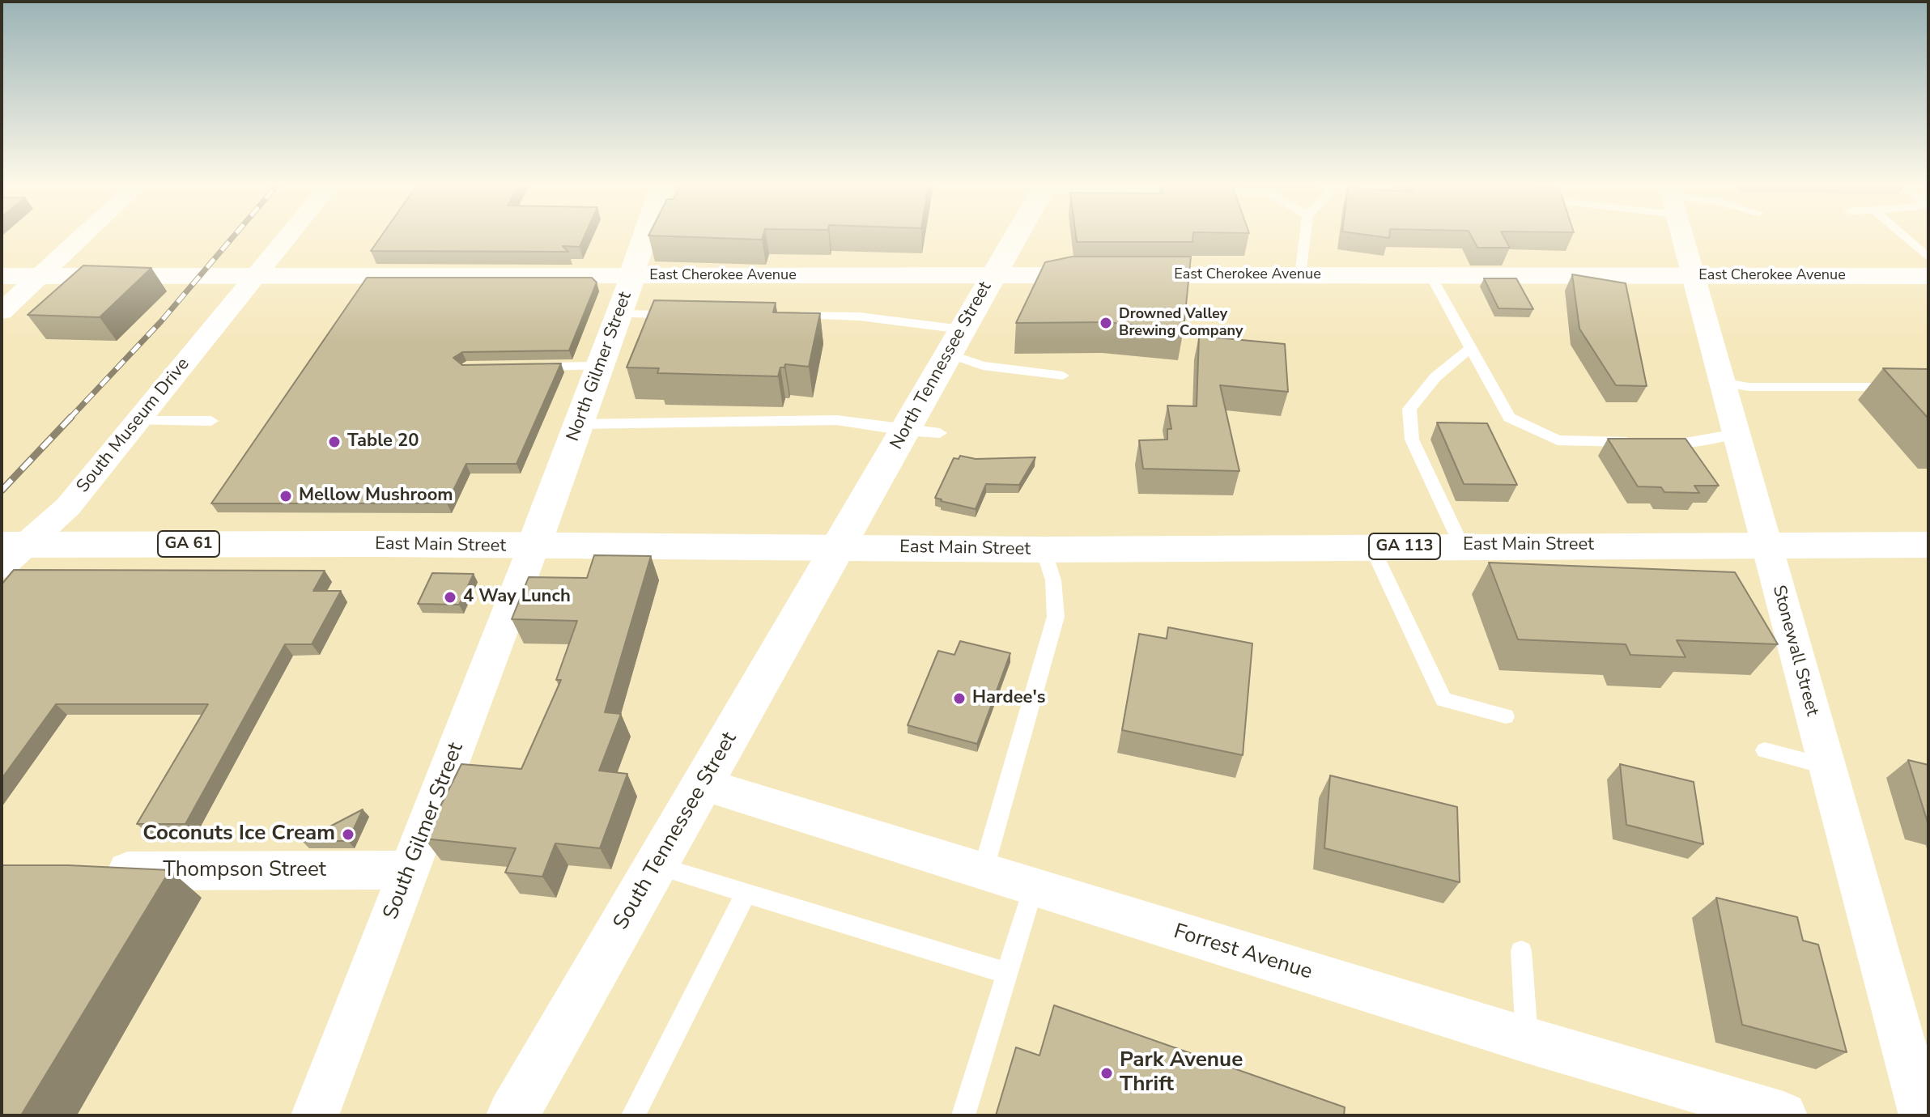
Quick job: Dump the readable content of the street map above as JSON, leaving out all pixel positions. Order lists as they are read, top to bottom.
{
  "streets": {
    "street": [
      "East Cherokee Avenue",
      "North Tennessee Street",
      "North Gilmer Street",
      "South Museum Drive",
      "GA 61",
      "East Main Street",
      "GA 113",
      "Stonewall Street",
      "South Gilmer Street",
      "South Tennessee Street",
      "Thompson Street",
      "Forrest Avenue"
    ]
  },
  "crossings": [
    ["East Cherokee Avenue", "North Tennessee Street"],
    ["East Cherokee Avenue", "North Gilmer Street"],
    ["East Cherokee Avenue", "South Museum Drive"],
    ["East Cherokee Avenue", "Stonewall Street"],
    ["North Tennessee Street", "East Main Street"],
    ["North Tennessee Street", "South Tennessee Street"],
    ["North Gilmer Street", "East Main Street"],
    ["North Gilmer Street", "South Gilmer Street"],
    ["South Museum Drive", "East Main Street"],
    ["East Main Street", "Stonewall Street"],
    ["East Main Street", "South Gilmer Street"],
    ["East Main Street", "South Tennessee Street"],
    ["South Gilmer Street", "Thompson Street"],
    ["South Tennessee Street", "Forrest Avenue"]
  ],
  "places": [
    "Drowned Valley Brewing Company",
    "Table 20",
    "Mellow Mushroom",
    "4 Way Lunch",
    "Hardee's",
    "Coconuts Ice Cream",
    "Park Avenue Thrift"
  ]
}
